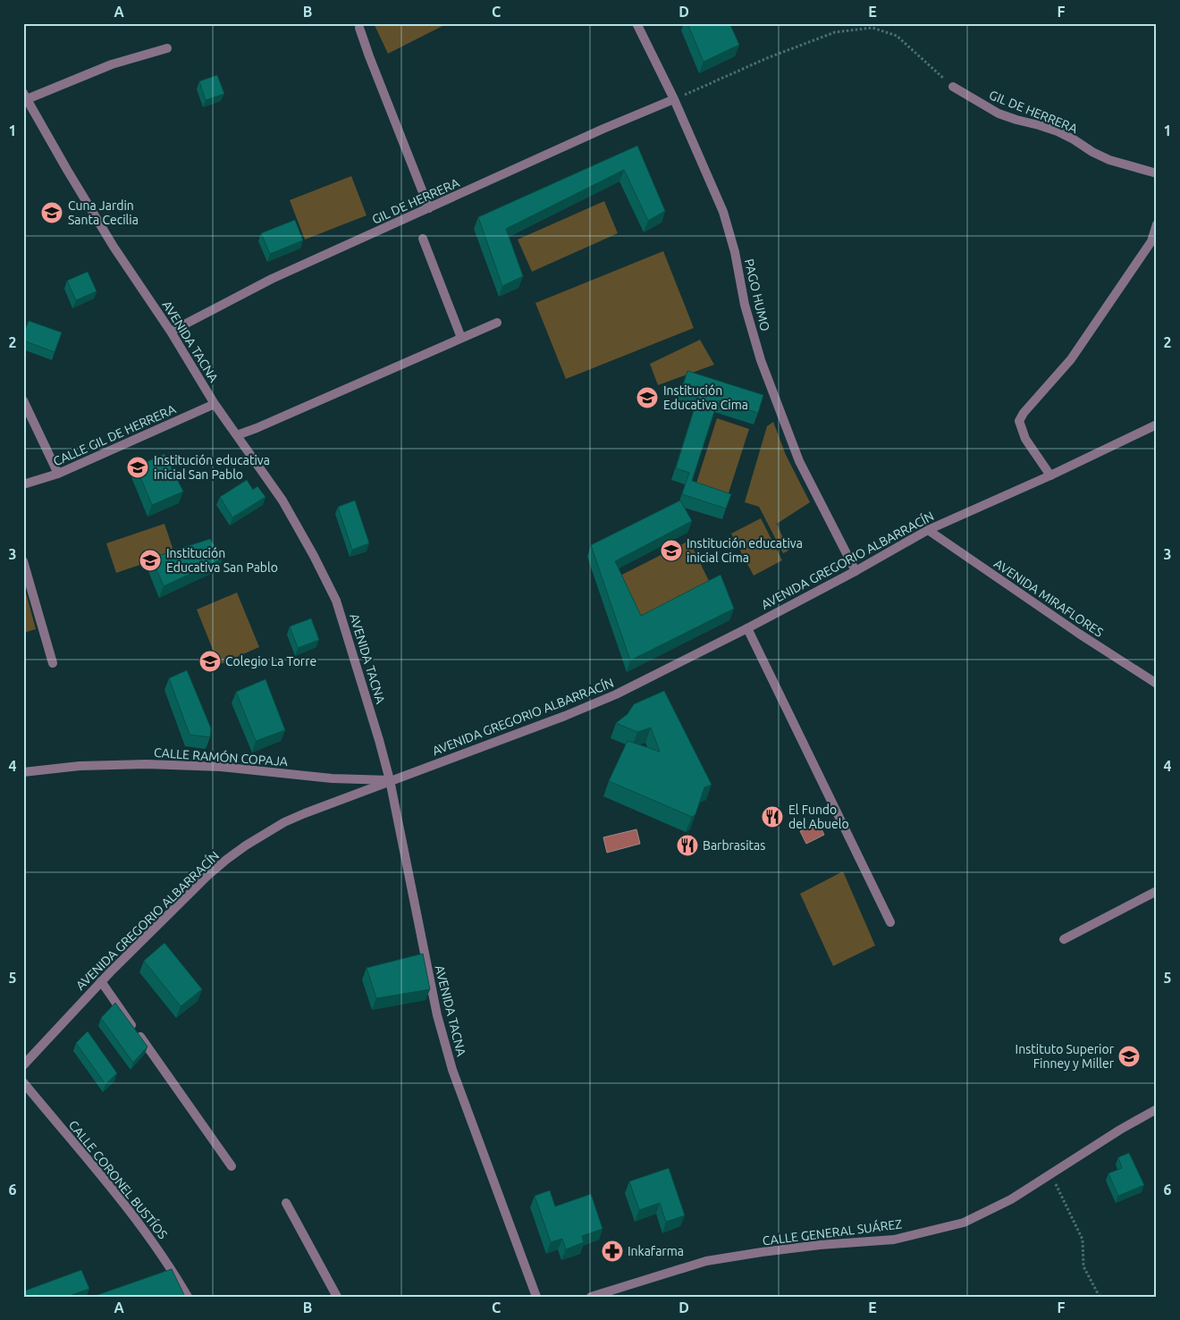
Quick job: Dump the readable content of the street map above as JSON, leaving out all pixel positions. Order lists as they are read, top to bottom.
{
  "streets": {
    "street": [
      "GIL DE HERRERA",
      "PAGO HUMO",
      "AVENIDA TACNA",
      "CALLE GIL DE HERRERA",
      "AVENIDA GREGORIO ALBARRACÍN",
      "AVENIDA MIRAFLORES",
      "CALLE RAMÓN COPAJA",
      "CALLE CORONEL BUSTÍOS",
      "CALLE GENERAL SUÁREZ"
    ]
  },
  "crossings": [
    ["GIL DE HERRERA", "PAGO HUMO"],
    ["GIL DE HERRERA", "AVENIDA TACNA"],
    ["PAGO HUMO", "AVENIDA GREGORIO ALBARRACÍN"],
    ["AVENIDA TACNA", "CALLE GIL DE HERRERA"],
    ["AVENIDA TACNA", "AVENIDA GREGORIO ALBARRACÍN"],
    ["AVENIDA TACNA", "CALLE RAMÓN COPAJA"],
    ["AVENIDA GREGORIO ALBARRACÍN", "AVENIDA MIRAFLORES"],
    ["AVENIDA GREGORIO ALBARRACÍN", "CALLE RAMÓN COPAJA"]
  ],
  "places": {
    "school or university": [
      "Cuna Jardin Santa Cecilia",
      "Institución Educativa Cima",
      "Institución educativa inicial San Pablo",
      "Institución educativa inicial Cima",
      "Institución Educativa San Pablo",
      "Colegio La Torre",
      "Instituto Superior Finney y Miller"
    ],
    "restaurant": ["El Fundo del Abuelo", "Barbrasitas"],
    "pharmacy": ["Inkafarma"]
  },
  "grid": {
    "columns": [
      "A",
      "B",
      "C",
      "D",
      "E",
      "F"
    ],
    "rows": [
      "1",
      "2",
      "3",
      "4",
      "5",
      "6"
    ]
  }
}
